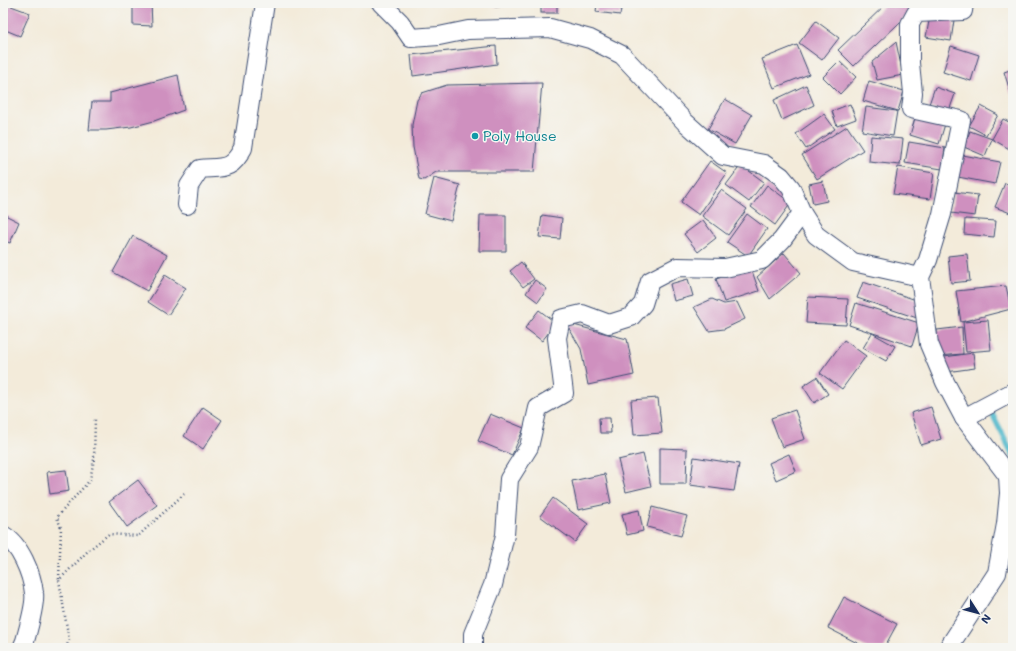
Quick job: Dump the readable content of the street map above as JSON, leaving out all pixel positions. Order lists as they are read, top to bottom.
{
  "places": ["Poly House"],
  "north": "bottom right"
}
